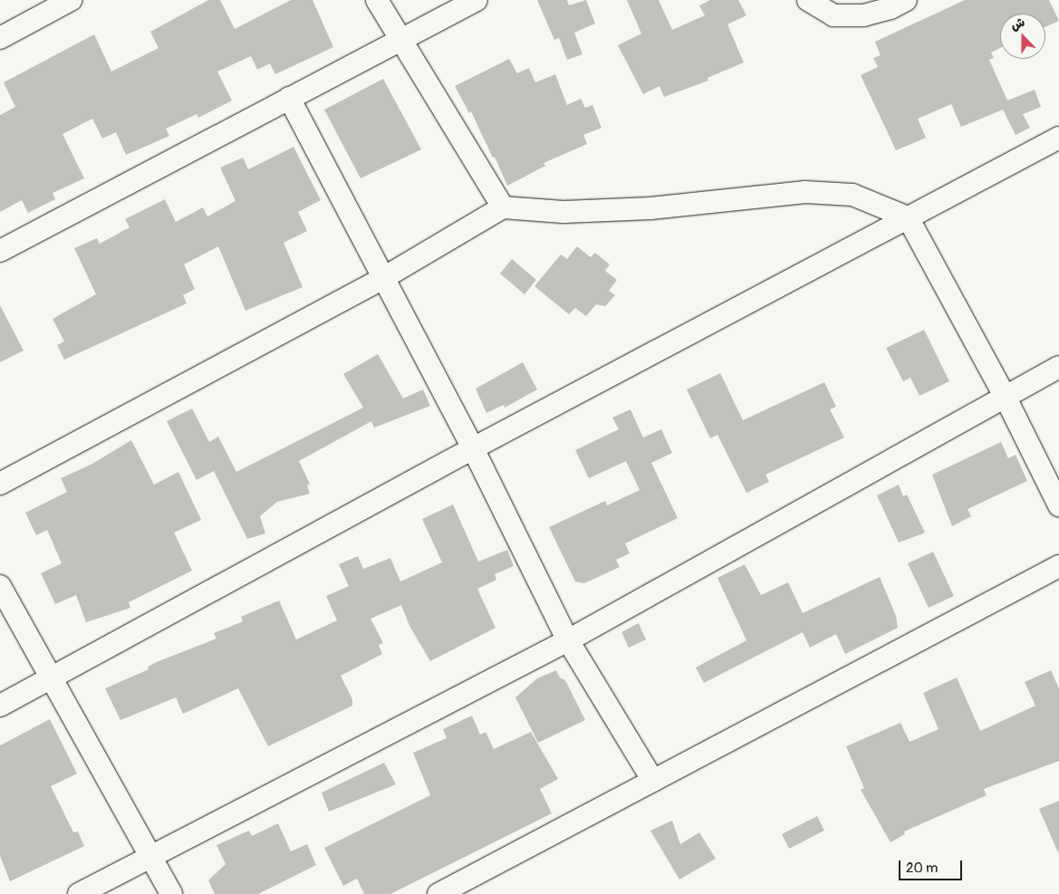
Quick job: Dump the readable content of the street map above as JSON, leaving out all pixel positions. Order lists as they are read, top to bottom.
{
  "scale_bar": "20 m",
  "north": "top"
}
